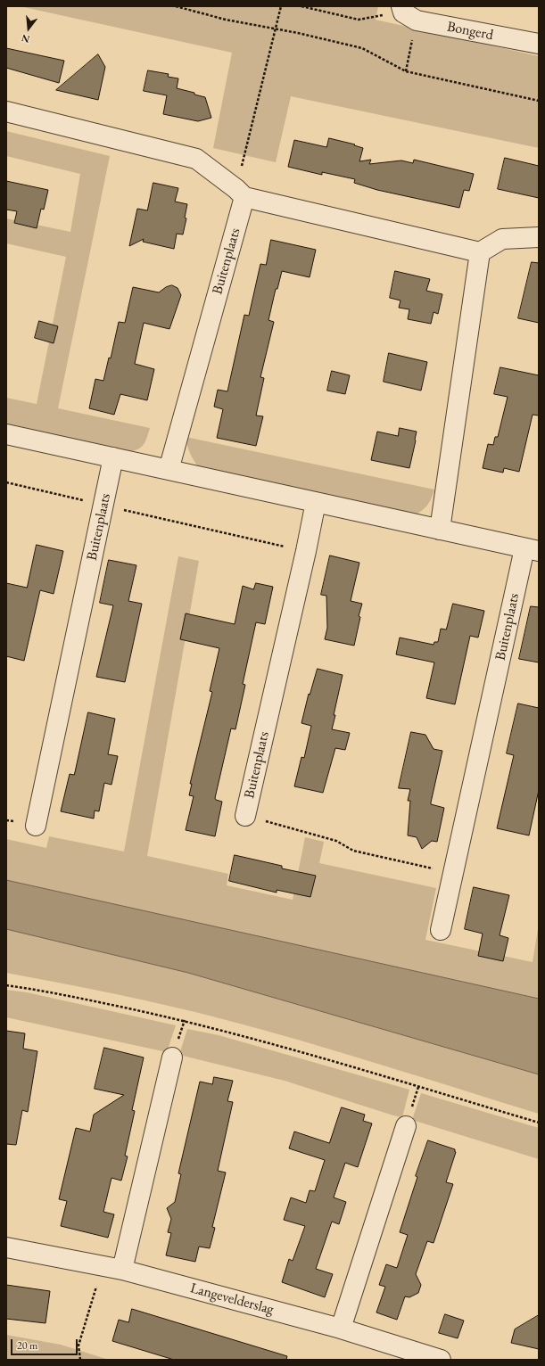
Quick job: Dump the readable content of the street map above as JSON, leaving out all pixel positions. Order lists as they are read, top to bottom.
{
  "streets": {
    "street": ["Bongerd", "Buitenplaats", "Langevelderslag"]
  },
  "scale_bar": "20 m",
  "north": "bottom"
}
